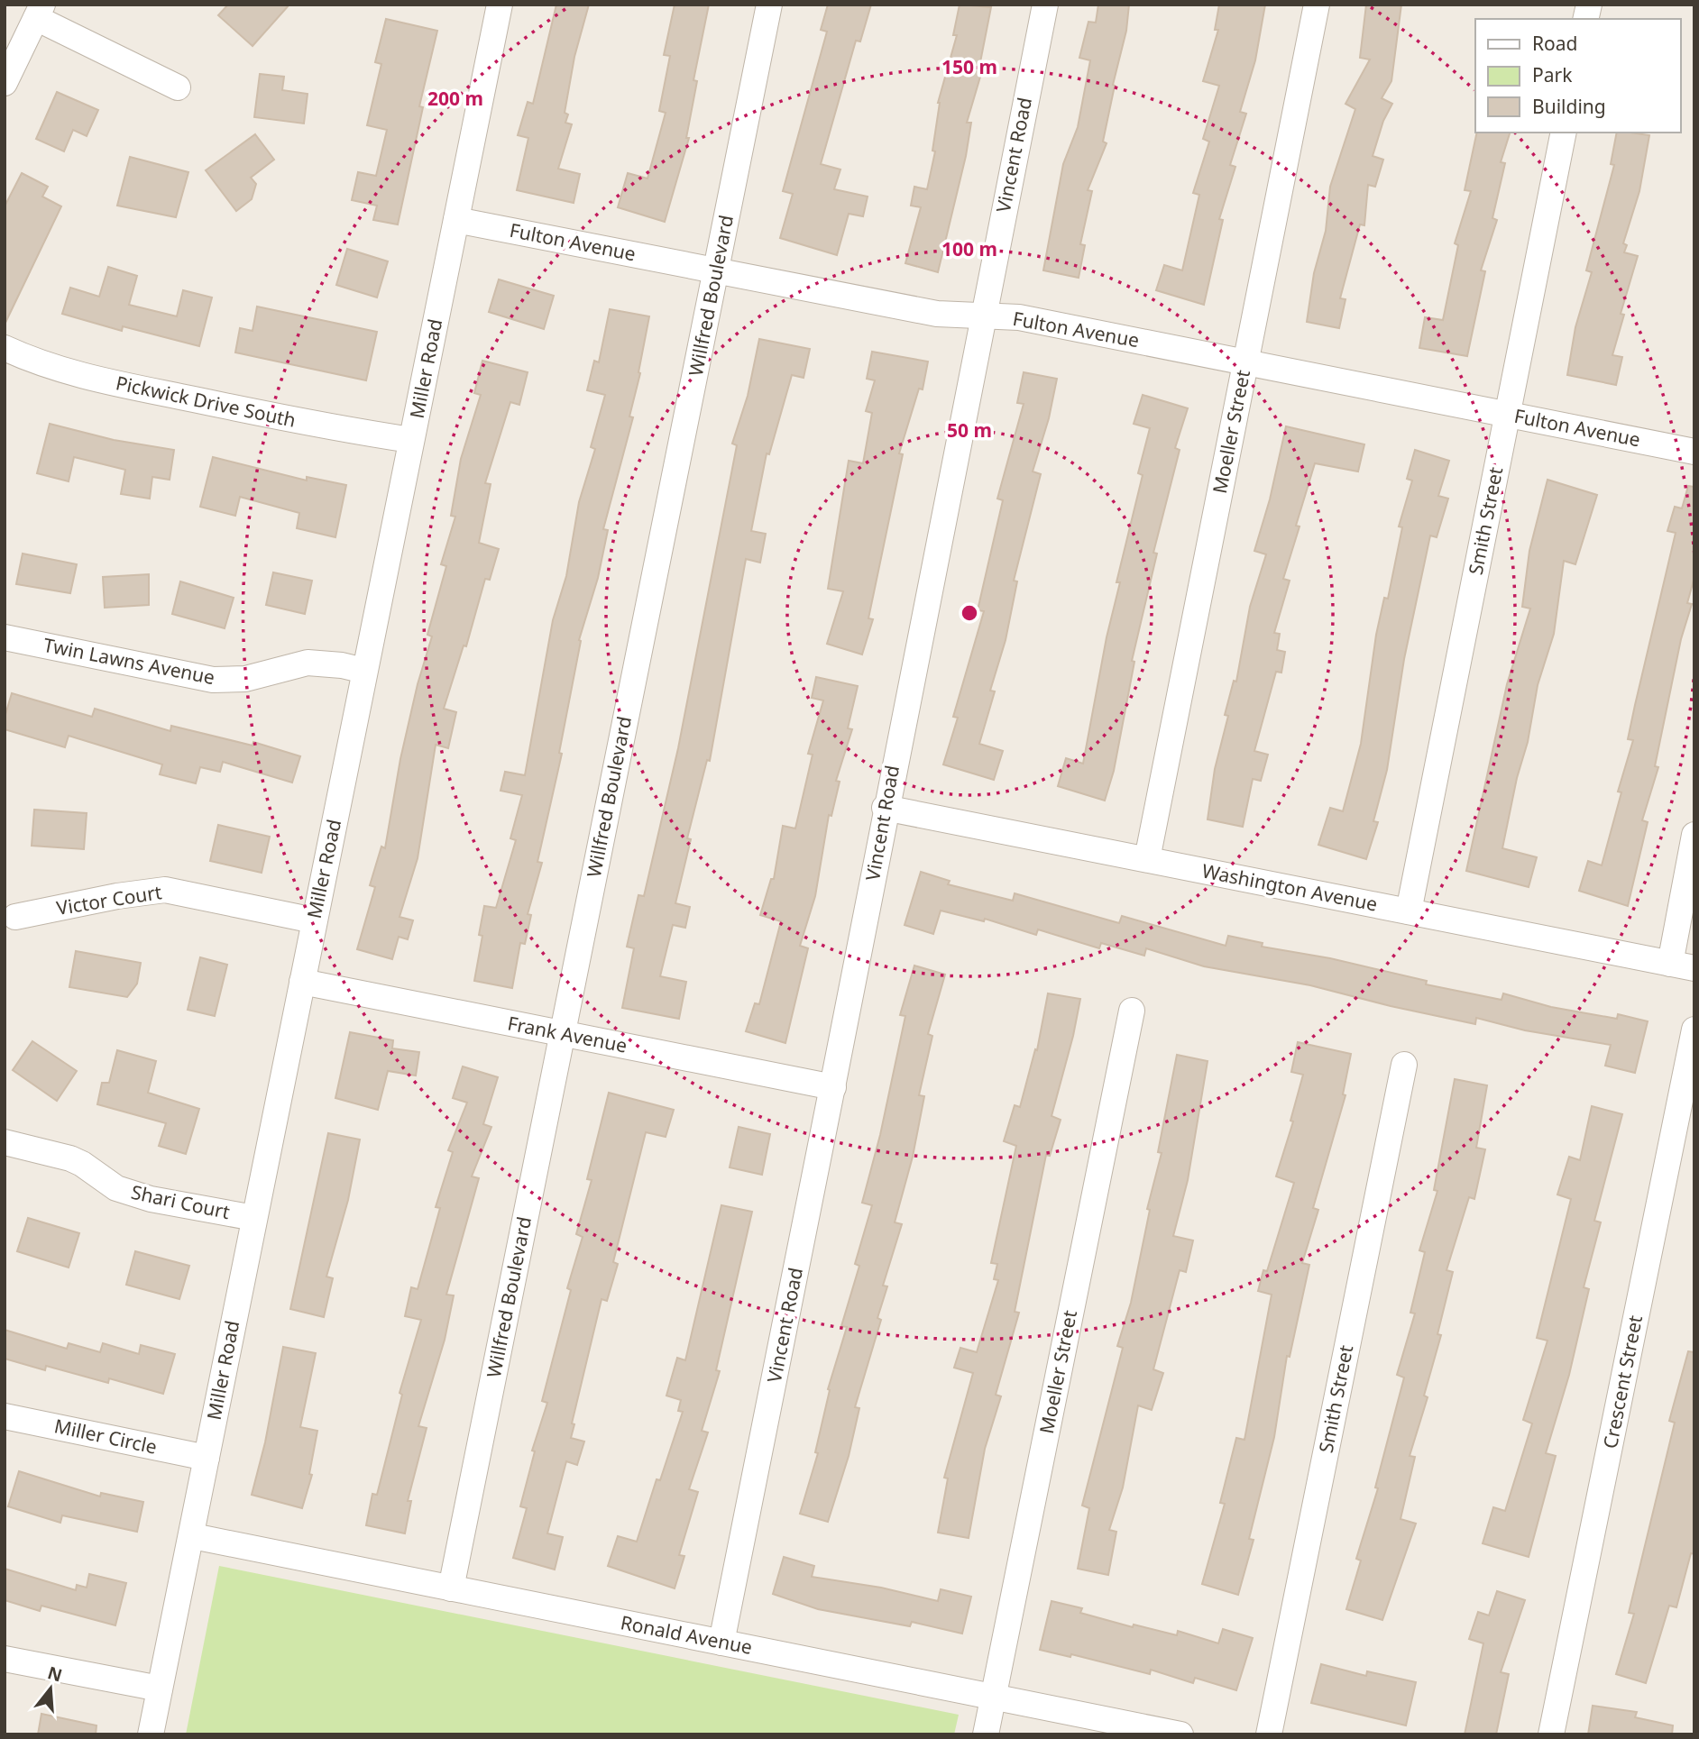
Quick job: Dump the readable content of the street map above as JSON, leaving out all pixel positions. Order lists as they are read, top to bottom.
{
  "streets": {
    "street": [
      "Vincent Road",
      "Fulton Avenue",
      "Willfred Boulevard",
      "Miller Road",
      "Pickwick Drive South",
      "Moeller Street",
      "Smith Street",
      "Twin Lawns Avenue",
      "Washington Avenue",
      "Victor Court",
      "Frank Avenue",
      "Shari Court",
      "Crescent Street",
      "Miller Circle",
      "Ronald Avenue"
    ]
  },
  "crossings": [
    ["Vincent Road", "Fulton Avenue"],
    ["Vincent Road", "Washington Avenue"],
    ["Vincent Road", "Frank Avenue"],
    ["Vincent Road", "Ronald Avenue"],
    ["Fulton Avenue", "Willfred Boulevard"],
    ["Fulton Avenue", "Miller Road"],
    ["Fulton Avenue", "Moeller Street"],
    ["Fulton Avenue", "Smith Street"],
    ["Willfred Boulevard", "Frank Avenue"],
    ["Willfred Boulevard", "Ronald Avenue"],
    ["Miller Road", "Pickwick Drive South"],
    ["Miller Road", "Twin Lawns Avenue"],
    ["Miller Road", "Victor Court"],
    ["Miller Road", "Frank Avenue"],
    ["Miller Road", "Shari Court"],
    ["Miller Road", "Miller Circle"],
    ["Miller Road", "Ronald Avenue"],
    ["Moeller Street", "Washington Avenue"],
    ["Moeller Street", "Ronald Avenue"],
    ["Smith Street", "Washington Avenue"]
  ],
  "legend": ["Road", "Park", "Building"],
  "north": "top",
  "rings": [
    "150 m",
    "200 m",
    "100 m",
    "50 m"
  ]
}
